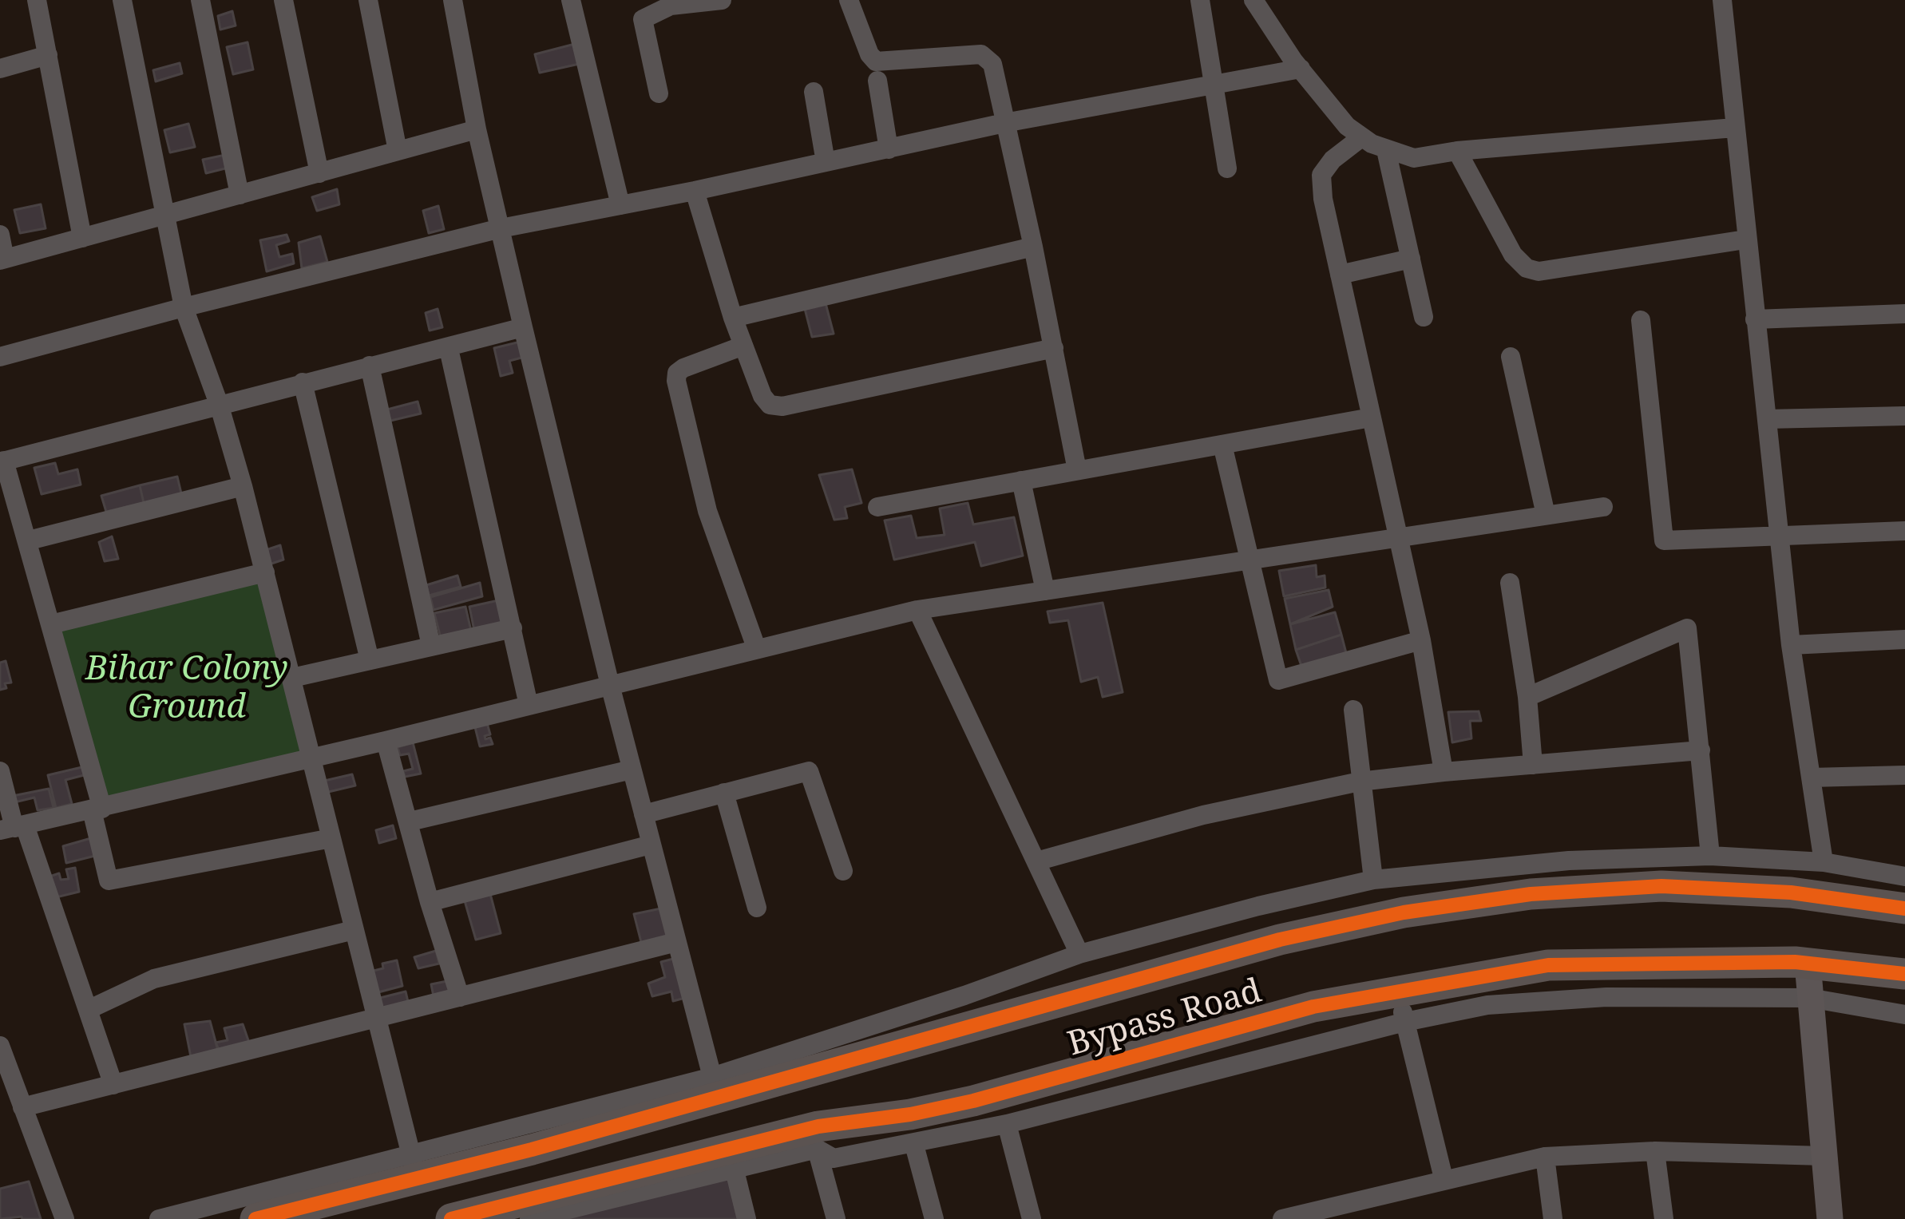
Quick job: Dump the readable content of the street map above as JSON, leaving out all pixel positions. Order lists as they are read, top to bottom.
{
  "streets": {
    "main road": ["Bypass Road"]
  },
  "parks": ["Bihar Colony Ground"]
}
